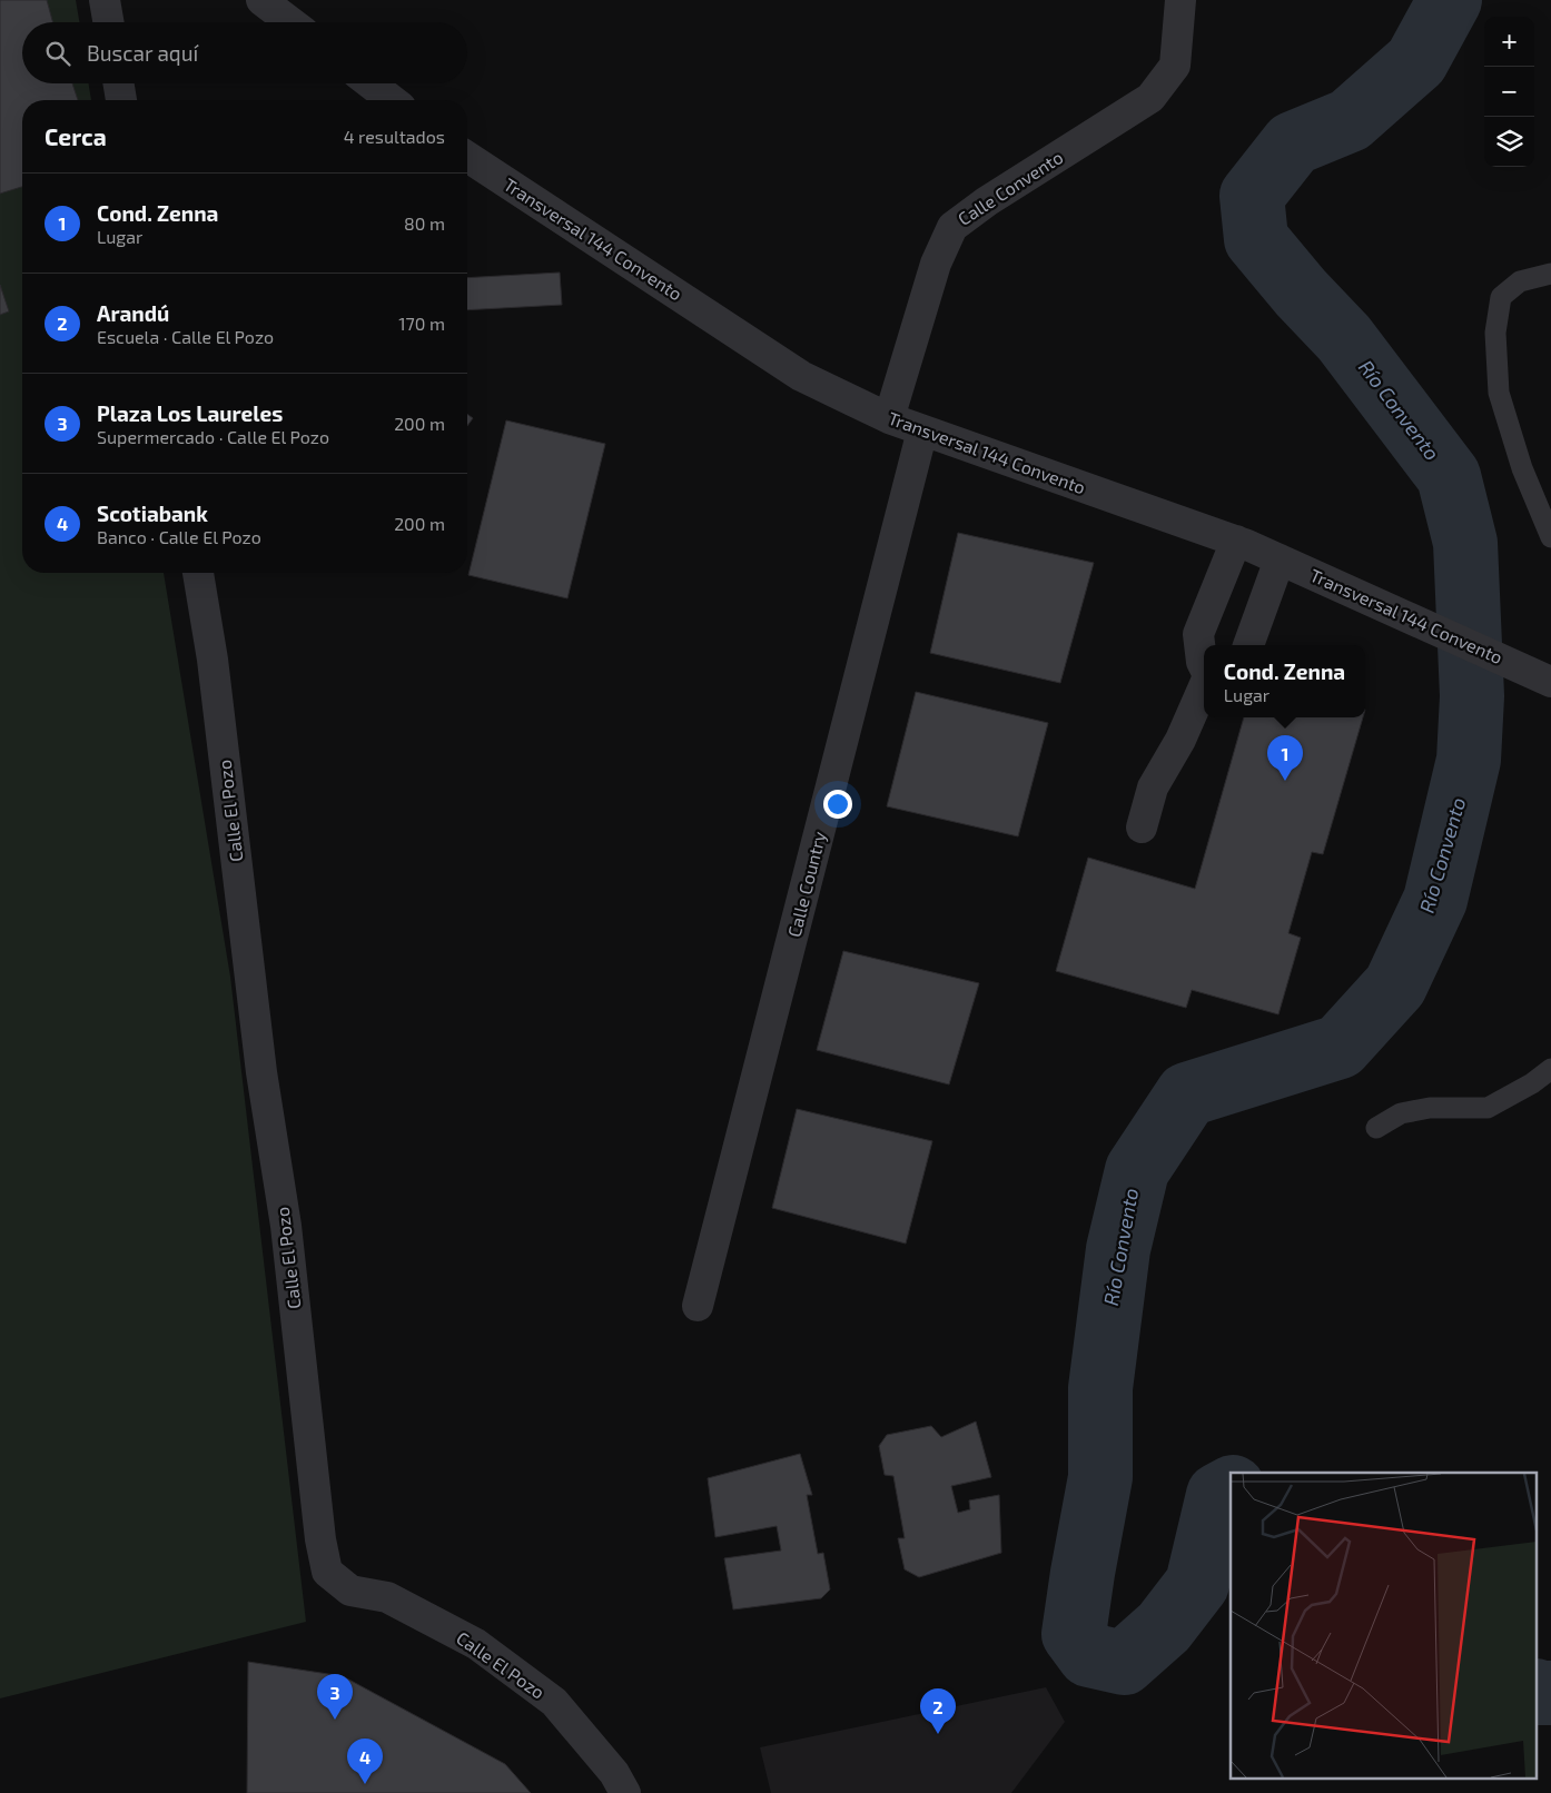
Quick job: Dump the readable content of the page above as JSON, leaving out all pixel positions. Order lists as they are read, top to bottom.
{
  "streets": {
    "street": [
      "Calle Convento",
      "Transversal 144 Convento",
      "Calle El Pozo",
      "Calle Country"
    ]
  },
  "crossings": [
    ["Calle Convento", "Transversal 144 Convento"],
    ["Transversal 144 Convento", "Calle Country"]
  ],
  "water": ["Río Convento"],
  "page": {
    "map_buttons": ["+", "−"],
    "search": "Buscar aquí",
    "heading": ["Cerca", "4 resultados"],
    "list": [
      {
        "mark": "1",
        "name": "Cond. Zenna",
        "note": "Lugar",
        "value": "80 m"
      },
      {
        "mark": "2",
        "name": "Arandú",
        "note": "Escuela · Calle El Pozo",
        "value": "170 m"
      },
      {
        "mark": "3",
        "name": "Plaza Los Laureles",
        "note": "Supermercado · Calle El Pozo",
        "value": "200 m"
      },
      {
        "mark": "4",
        "name": "Scotiabank",
        "note": "Banco · Calle El Pozo",
        "value": "200 m"
      }
    ],
    "popup": ["Cond. Zenna", "Lugar"],
    "pins": [
      "1",
      "3",
      "2",
      "4"
    ]
  }
}
